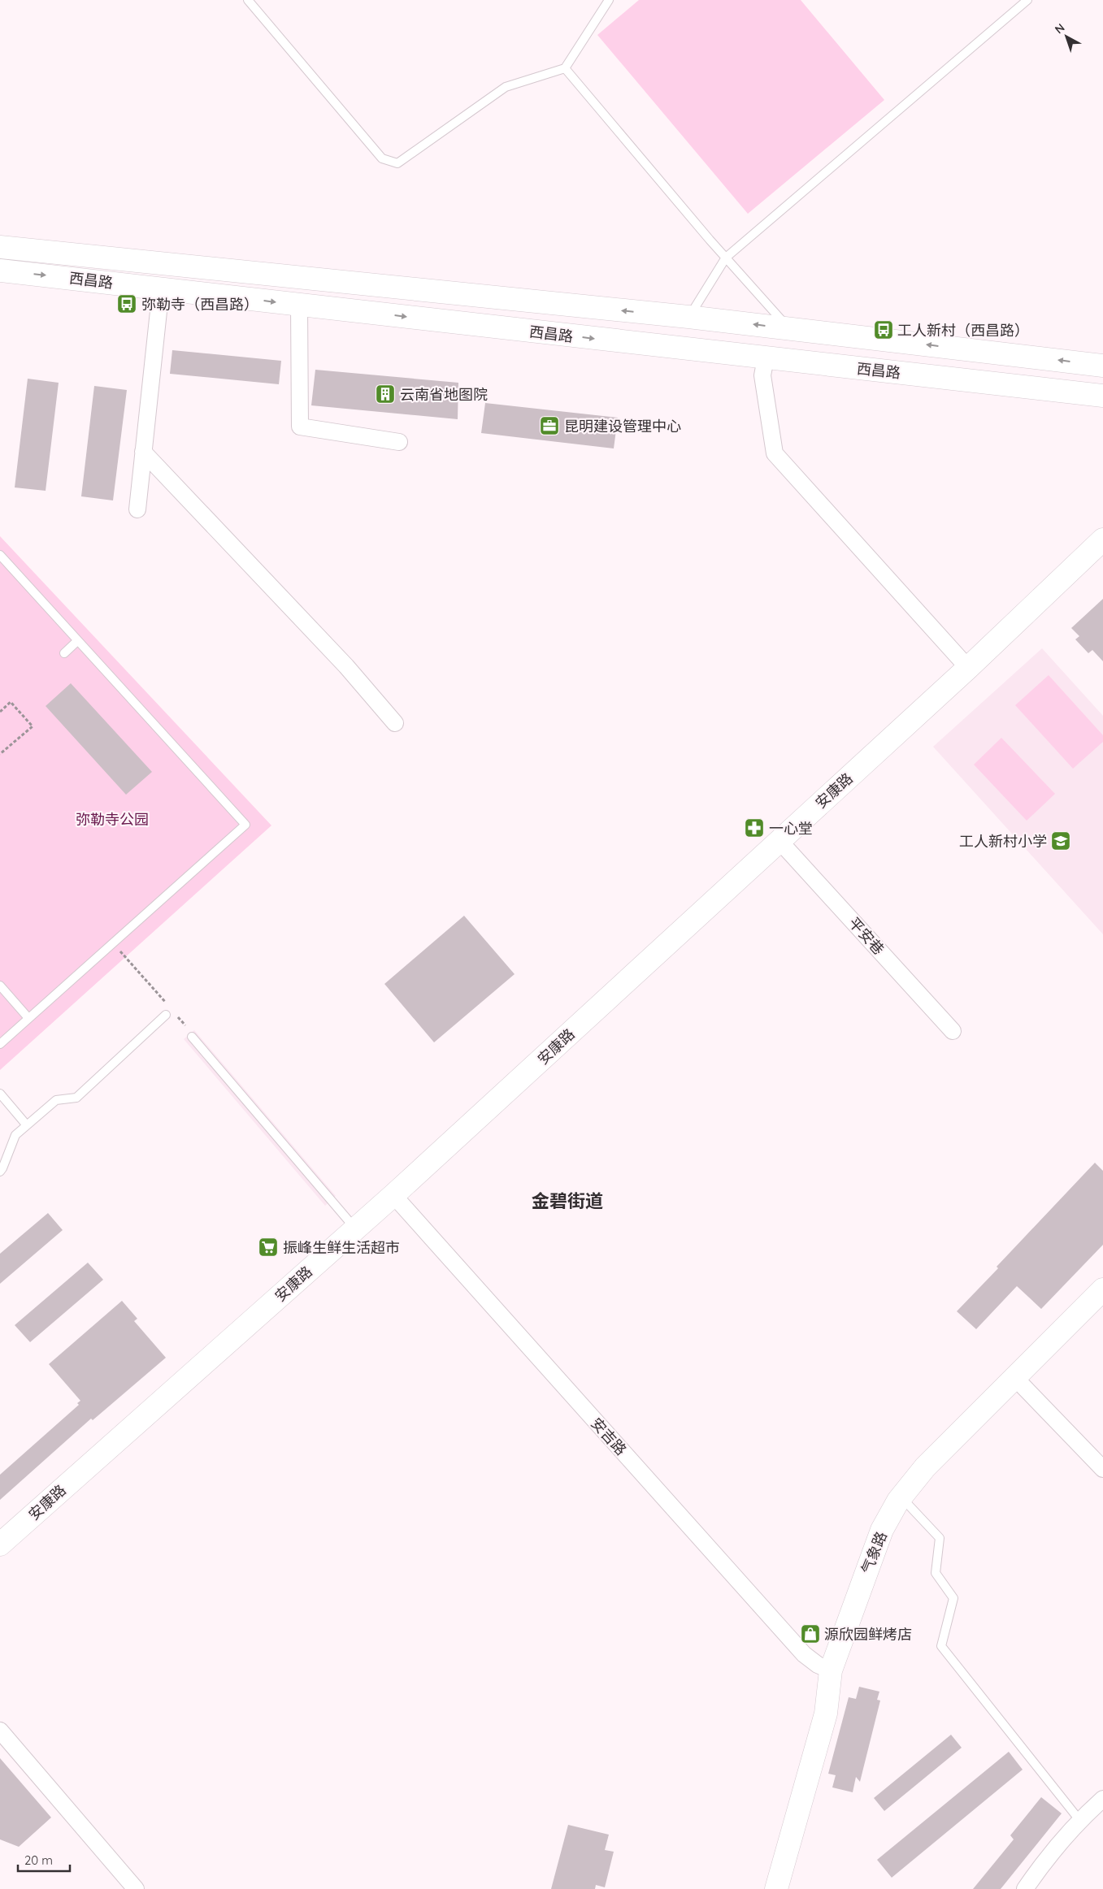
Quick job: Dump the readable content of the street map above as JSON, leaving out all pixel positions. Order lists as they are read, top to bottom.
{
  "streets": {
    "main road": ["西昌路", "安康路", "气象路"],
    "street": ["平安巷", "安吉路"]
  },
  "crossings": [
    ["安康路", "平安巷"],
    ["安康路", "安吉路"],
    ["安吉路", "气象路"]
  ],
  "districts": ["金碧街道"],
  "parks": ["弥勒寺公园"],
  "places": {
    "bus stop": ["弥勒寺（西昌路）", "工人新村（西昌路）"],
    "building": ["云南省地图院"],
    "office": ["昆明建设管理中心"],
    "pharmacy": ["一心堂"],
    "school or university": ["工人新村小学"],
    "supermarket": ["振峰生鲜生活超市"],
    "shop": ["源欣园鲜烤店"]
  },
  "scale_bar": "20 m",
  "north": "top left"
}
